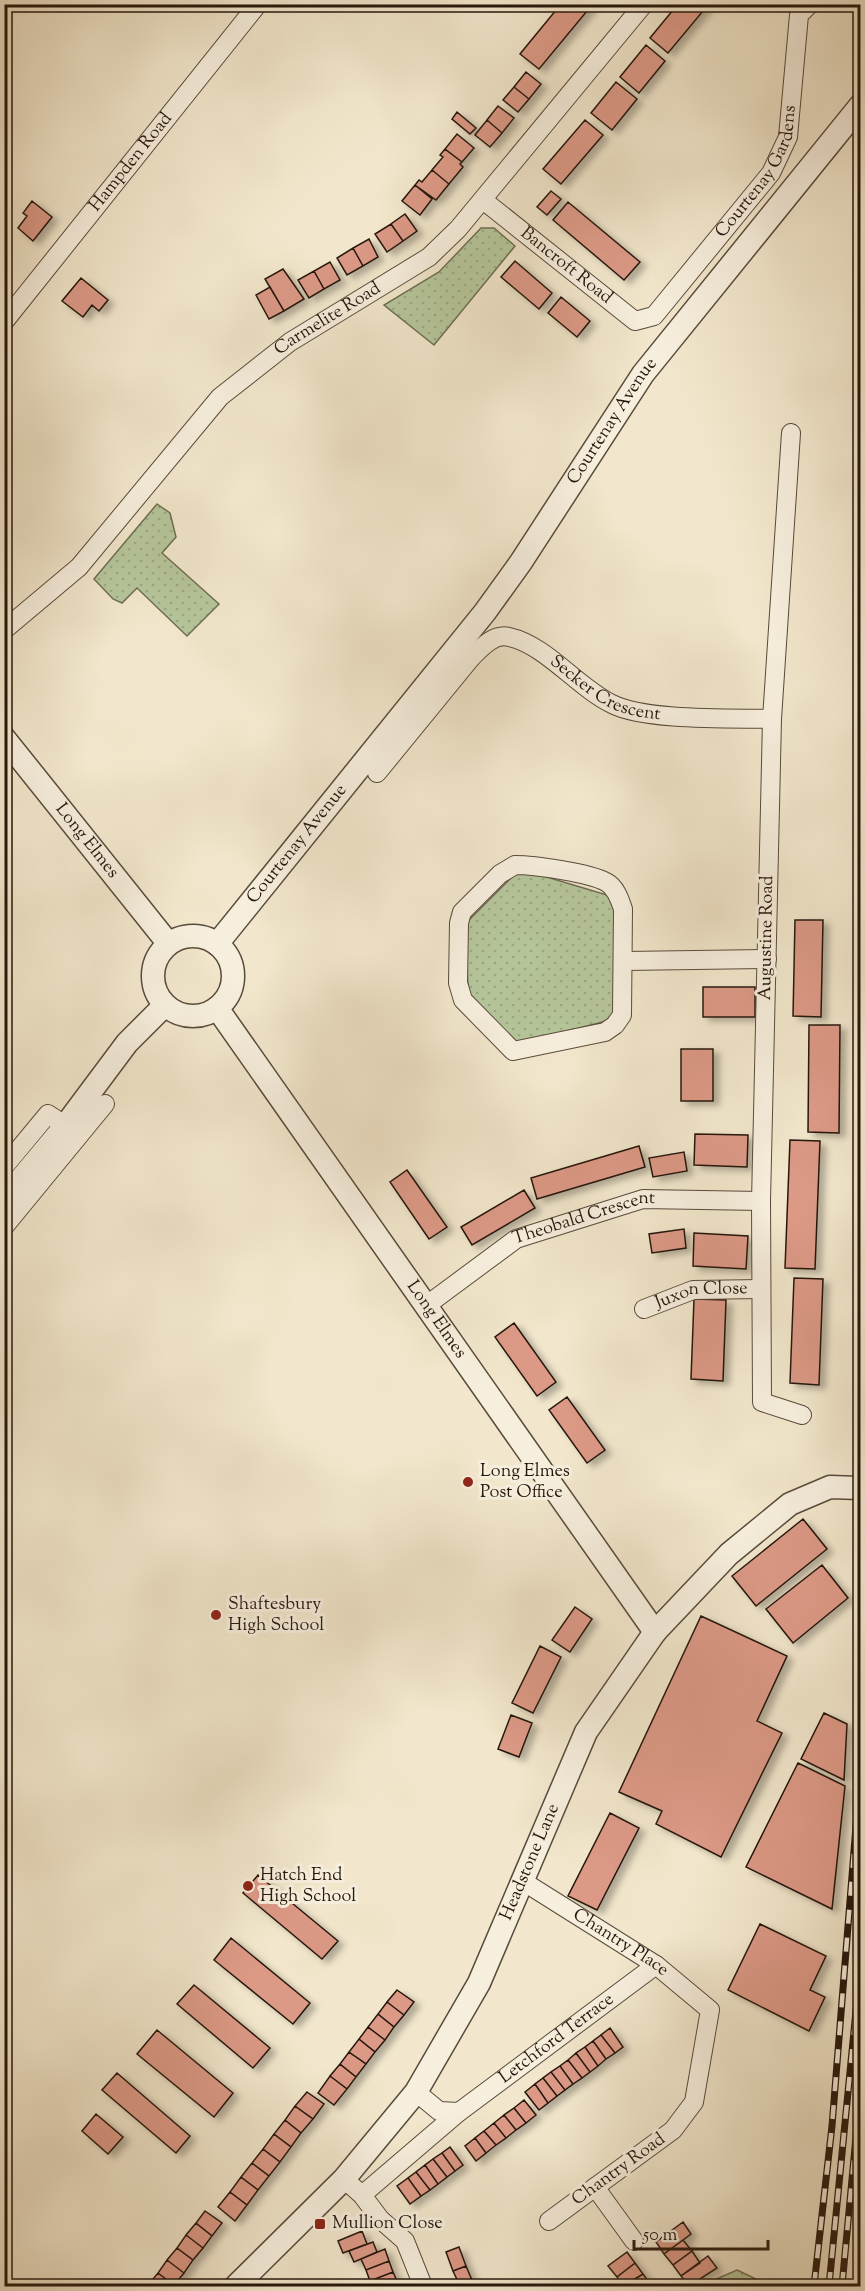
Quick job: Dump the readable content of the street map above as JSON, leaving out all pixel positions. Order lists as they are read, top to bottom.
{
  "streets": {
    "street": [
      "Hampden Road",
      "Courtenay Gardens",
      "Bancroft Road",
      "Carmelite Road",
      "Courtenay Avenue",
      "Secker Crescent",
      "Long Elmes",
      "Augustine Road",
      "Theobald Crescent",
      "Juxon Close",
      "Headstone Lane",
      "Chantry Place",
      "Letchford Terrace",
      "Chantry Road"
    ]
  },
  "crossings": [
    ["Courtenay Gardens", "Bancroft Road"],
    ["Bancroft Road", "Carmelite Road"],
    ["Courtenay Avenue", "Secker Crescent"],
    ["Courtenay Avenue", "Long Elmes"],
    ["Secker Crescent", "Augustine Road"],
    ["Long Elmes", "Theobald Crescent"],
    ["Long Elmes", "Headstone Lane"],
    ["Augustine Road", "Theobald Crescent"],
    ["Augustine Road", "Juxon Close"],
    ["Headstone Lane", "Chantry Place"],
    ["Chantry Place", "Letchford Terrace"],
    ["Chantry Place", "Chantry Road"]
  ],
  "places": {
    "other": ["Long Elmes Post Office", "Shaftesbury High School", "Hatch End High School"],
    "transit": ["Mullion Close"]
  },
  "scale_bar": "50 m"
}
